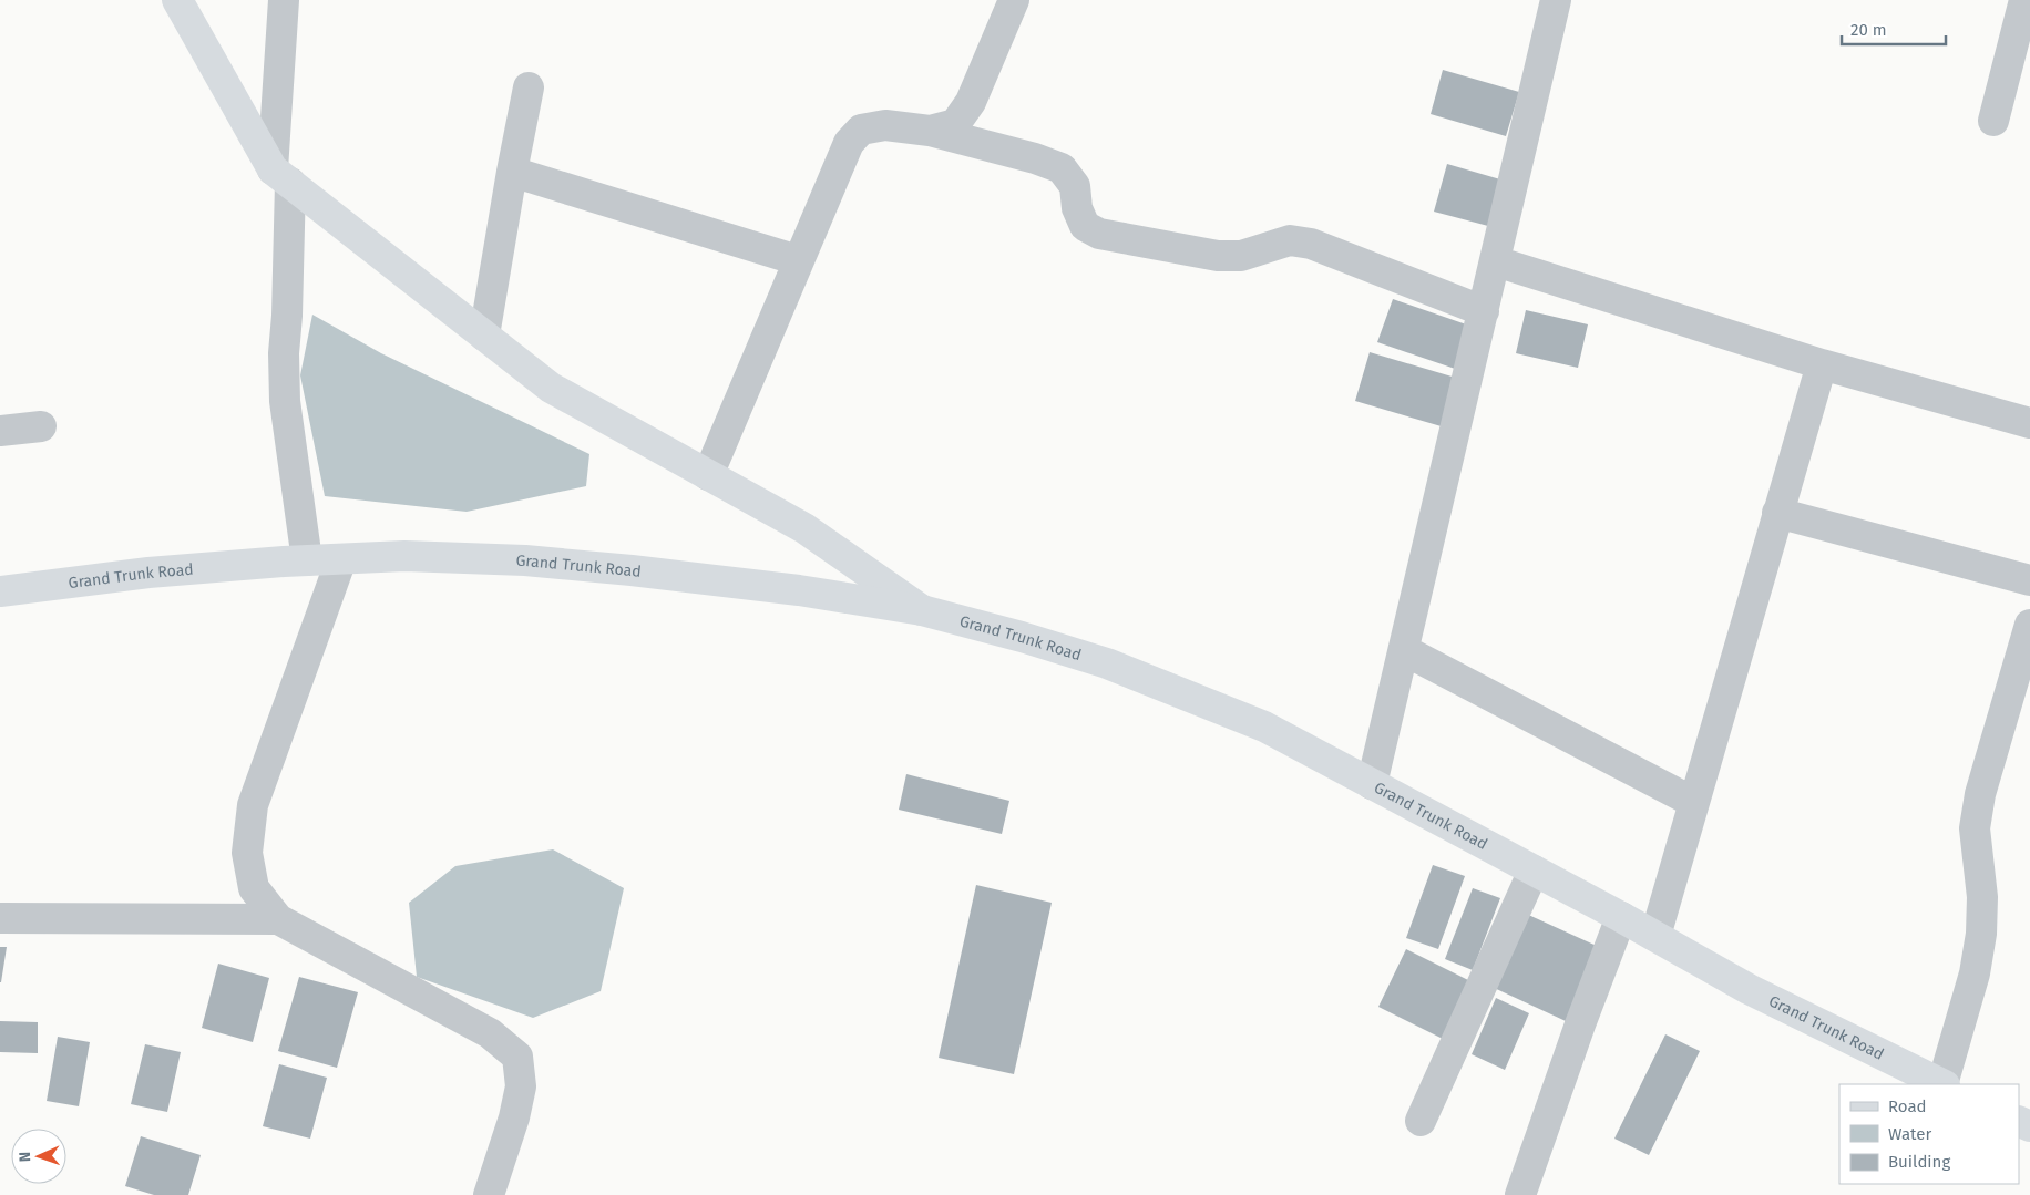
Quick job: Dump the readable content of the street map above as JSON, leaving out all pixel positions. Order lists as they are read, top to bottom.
{
  "streets": {
    "main road": ["Grand Trunk Road"]
  },
  "legend": ["Road", "Water", "Building"],
  "scale_bar": "20 m",
  "north": "left"
}
